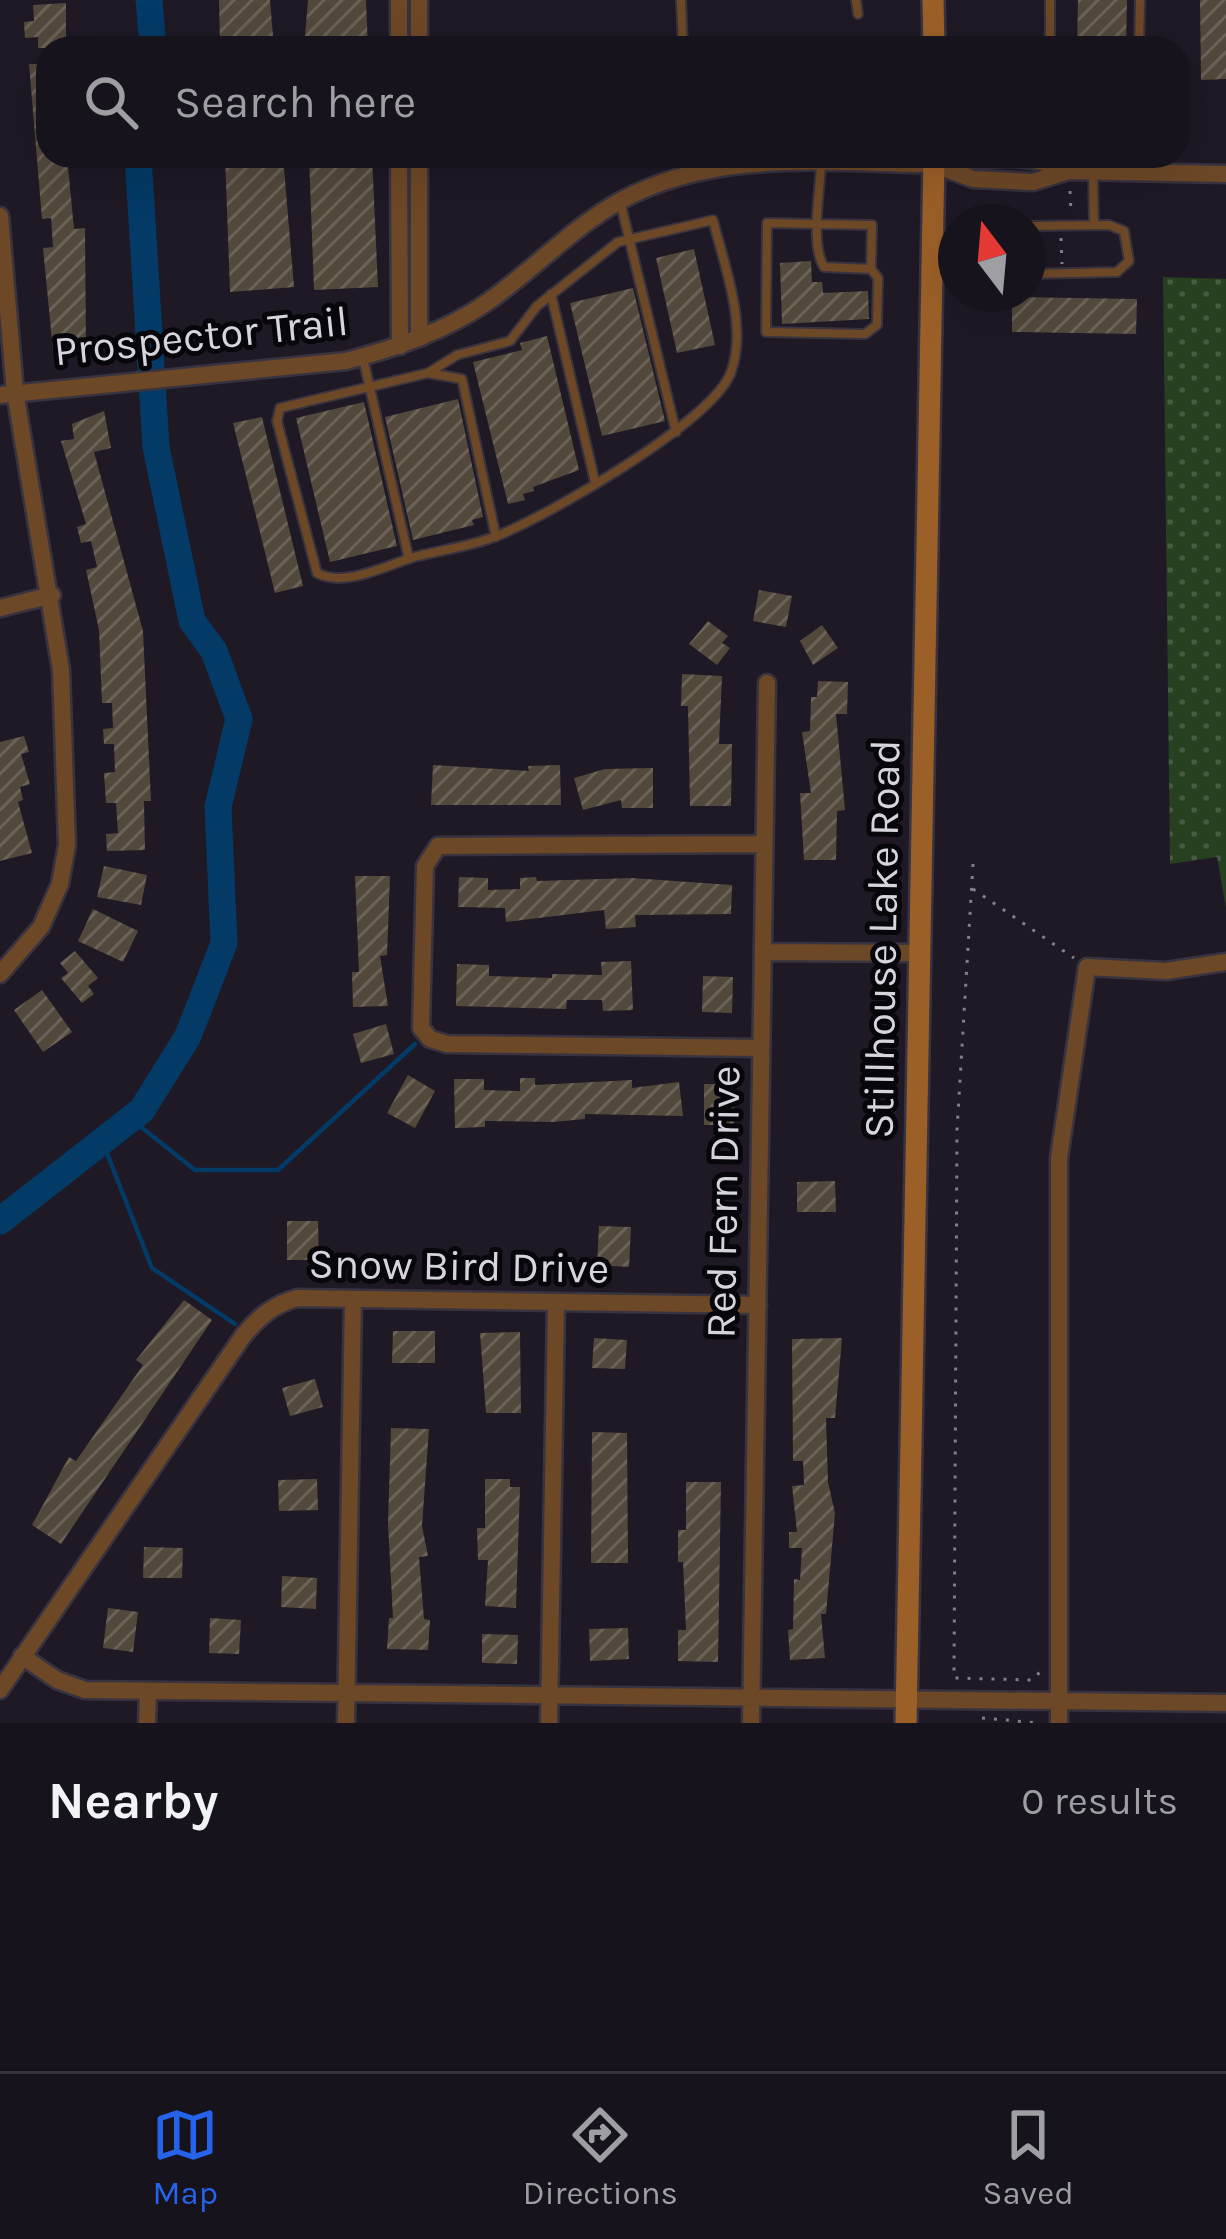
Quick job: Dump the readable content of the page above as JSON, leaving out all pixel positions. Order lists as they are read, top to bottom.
{
  "streets": {
    "main road": ["Stillhouse Lake Road"],
    "street": ["Prospector Trail", "Red Fern Drive", "Snow Bird Drive"]
  },
  "crossings": [
    ["Red Fern Drive", "Snow Bird Drive"]
  ],
  "north": "top",
  "page": {
    "search": "Search here",
    "heading": ["Nearby", "0 results"],
    "nav": ["Map", "Directions", "Saved"]
  }
}
